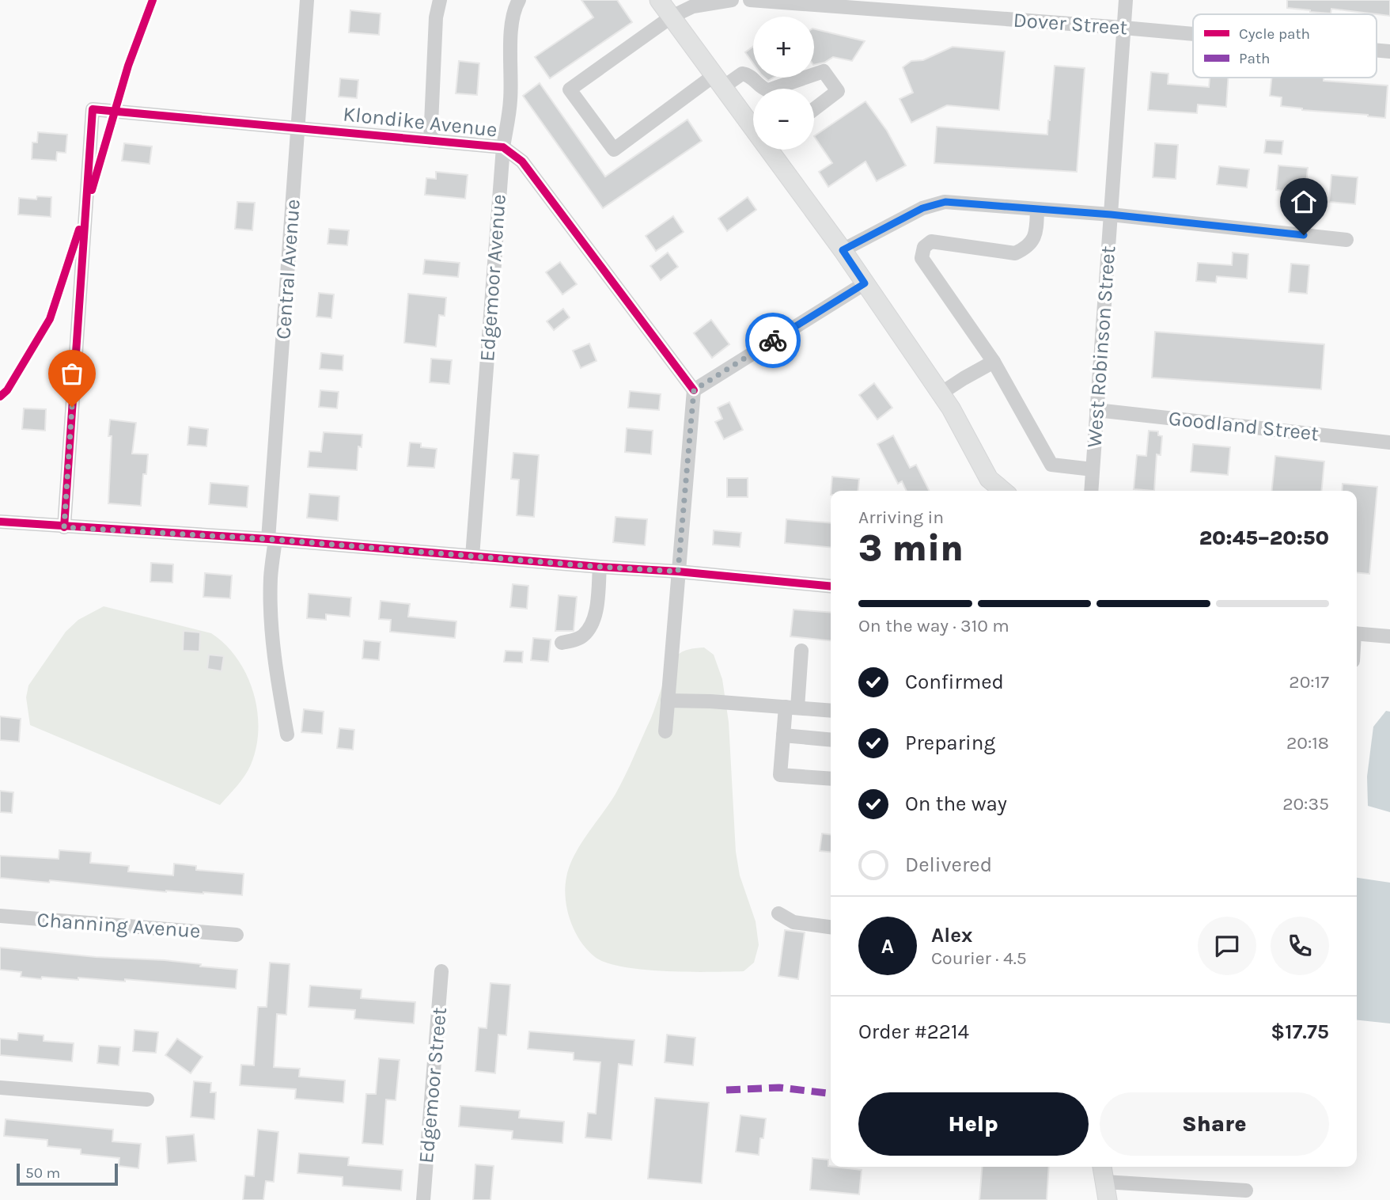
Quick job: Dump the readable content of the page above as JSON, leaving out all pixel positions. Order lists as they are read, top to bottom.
{
  "streets": {
    "street": [
      "Dover Street",
      "Klondike Avenue",
      "Central Avenue",
      "Edgemoor Avenue",
      "West Robinson Street",
      "Goodland Street",
      "Channing Avenue",
      "Edgemoor Street"
    ]
  },
  "crossings": [
    ["Dover Street", "West Robinson Street"],
    ["Klondike Avenue", "Central Avenue"],
    ["Klondike Avenue", "Edgemoor Avenue"],
    ["West Robinson Street", "Goodland Street"]
  ],
  "legend": ["Cycle path", "Path"],
  "scale_bar": "50 m",
  "page": {
    "map_buttons": ["+", "−"],
    "heading": ["3 min", "Arriving in", "20:45–20:50"],
    "panel": [
      "Alex",
      "Courier · 4.5",
      "Order #2214",
      "$17.75"
    ],
    "bar": "On the way · 310 m",
    "list": [
      ["Confirmed", "20:17"],
      ["Preparing", "20:18"],
      ["On the way", "20:35"],
      "Delivered"
    ],
    "round": "A",
    "buttons": ["Help", "Share"],
    "scale": "50 m"
  }
}
